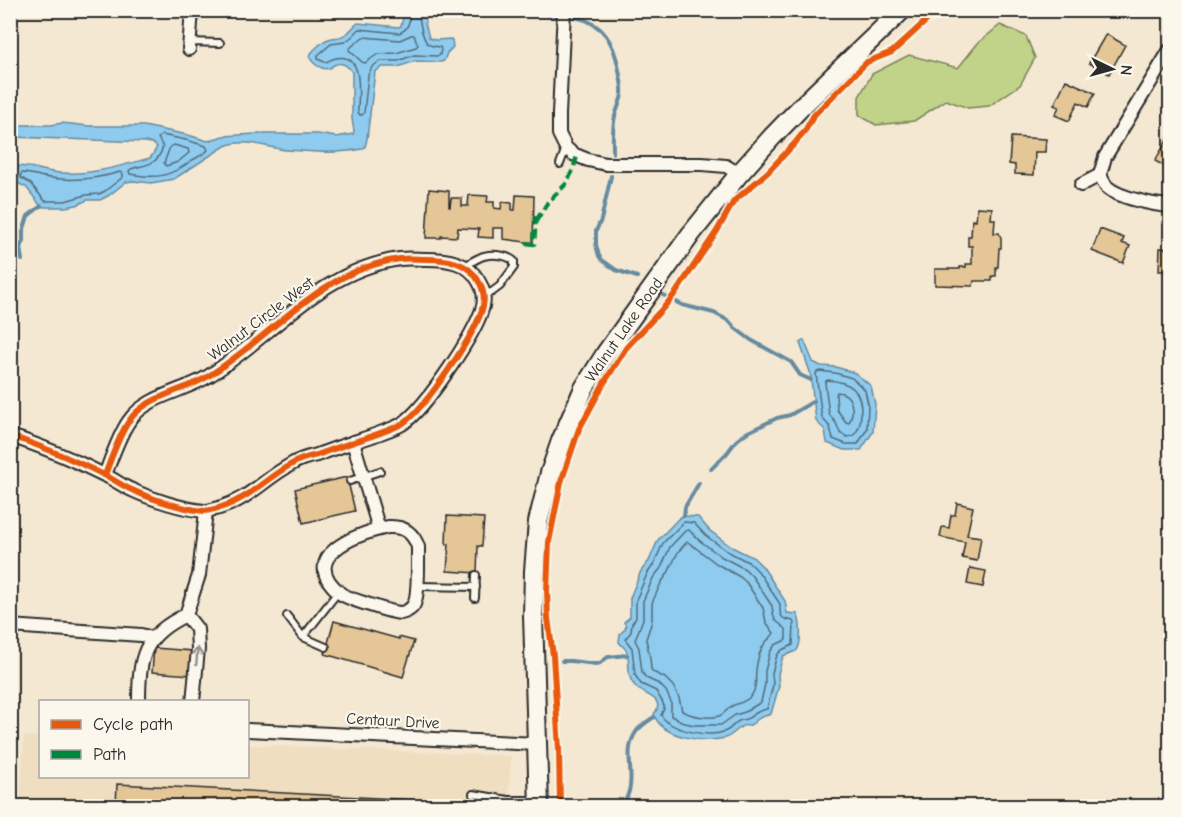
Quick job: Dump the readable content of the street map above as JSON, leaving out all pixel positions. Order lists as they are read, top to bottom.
{
  "streets": {
    "street": ["Walnut Circle West", "Walnut Lake Road", "Centaur Drive"]
  },
  "crossings": [
    ["Walnut Lake Road", "Centaur Drive"]
  ],
  "legend": ["Cycle path", "Path"],
  "north": "right"
}
